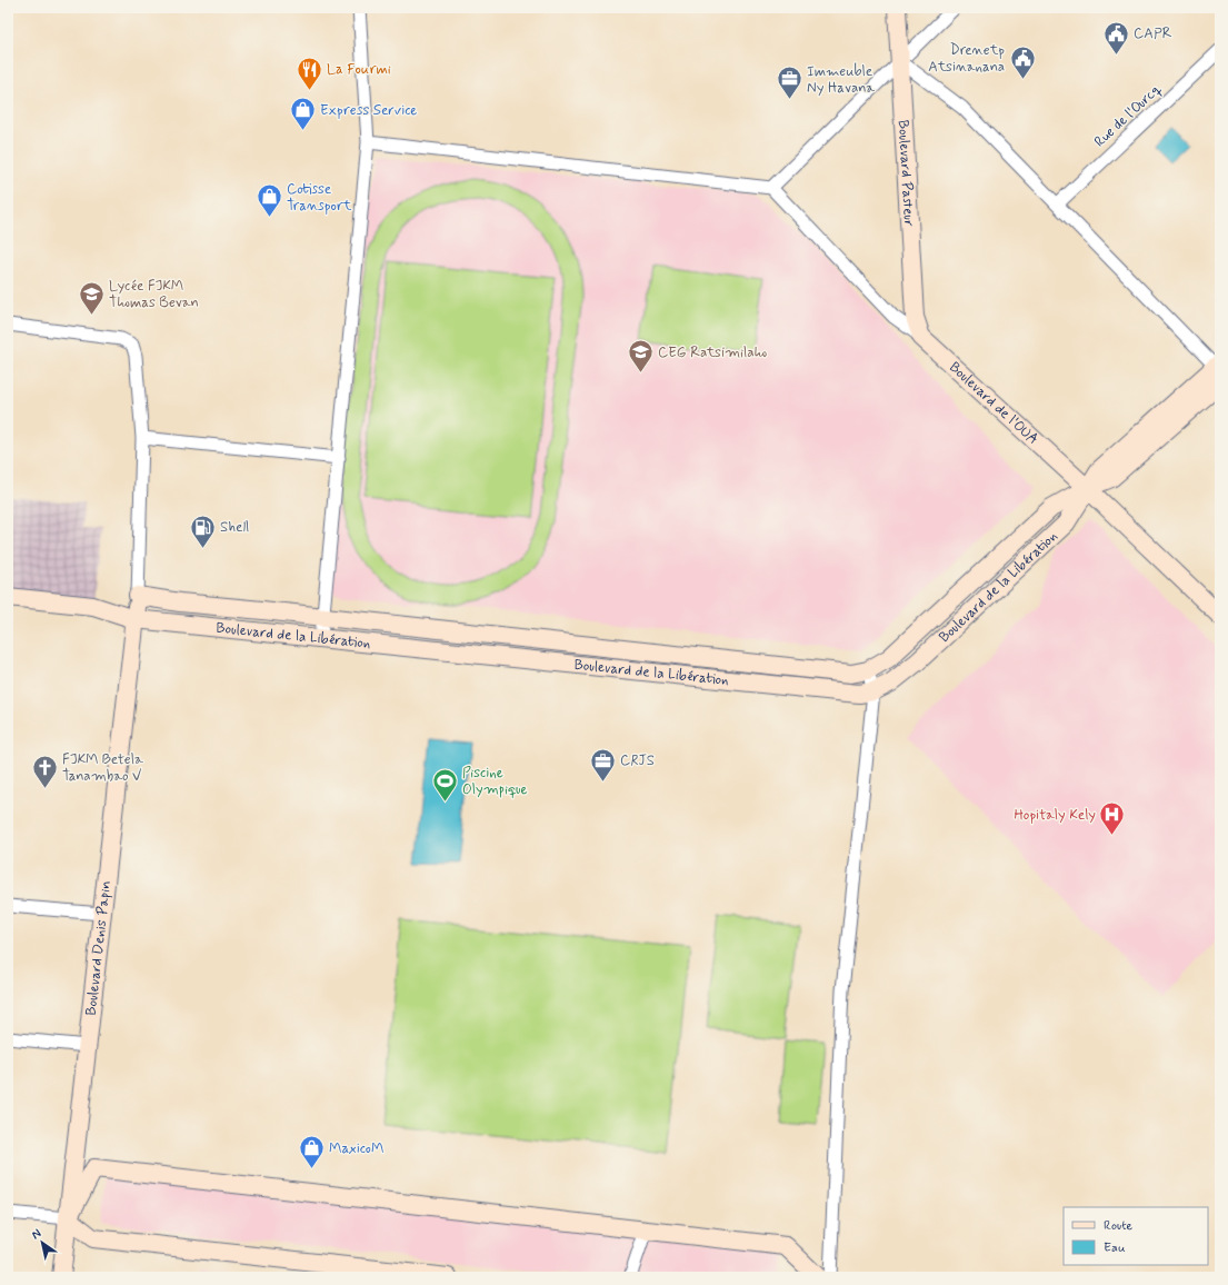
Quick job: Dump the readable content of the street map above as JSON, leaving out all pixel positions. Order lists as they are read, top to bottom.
{
  "streets": {
    "main road": [
      "Boulevard Pasteur",
      "Boulevard de l'OUA",
      "Boulevard de la Libération",
      "Boulevard Denis Papin"
    ],
    "street": ["Rue de l'Ourcq"]
  },
  "crossings": [
    ["Boulevard Pasteur", "Boulevard de l'OUA"],
    ["Boulevard de l'OUA", "Boulevard de la Libération"],
    ["Boulevard de la Libération", "Boulevard Denis Papin"]
  ],
  "places": {
    "public building": ["CAPR", "Drenetp Atsinanana"],
    "restaurant": ["La Fourmi"],
    "office": ["Immeuble Ny Havana", "CRJS"],
    "shop": ["Express Service", "Cotisse Transport", "MaxicoM"],
    "school or university": ["Lycée FJKM Thomas Bevan", "CEG Ratsimilaho"],
    "fuel station": ["Shell"],
    "church": ["FJKM Betela Tanambao V"],
    "sports": ["Piscine Olympique"],
    "hospital": ["Hopitaly Kely"]
  },
  "legend": ["Route", "Eau"],
  "north": "top left"
}
